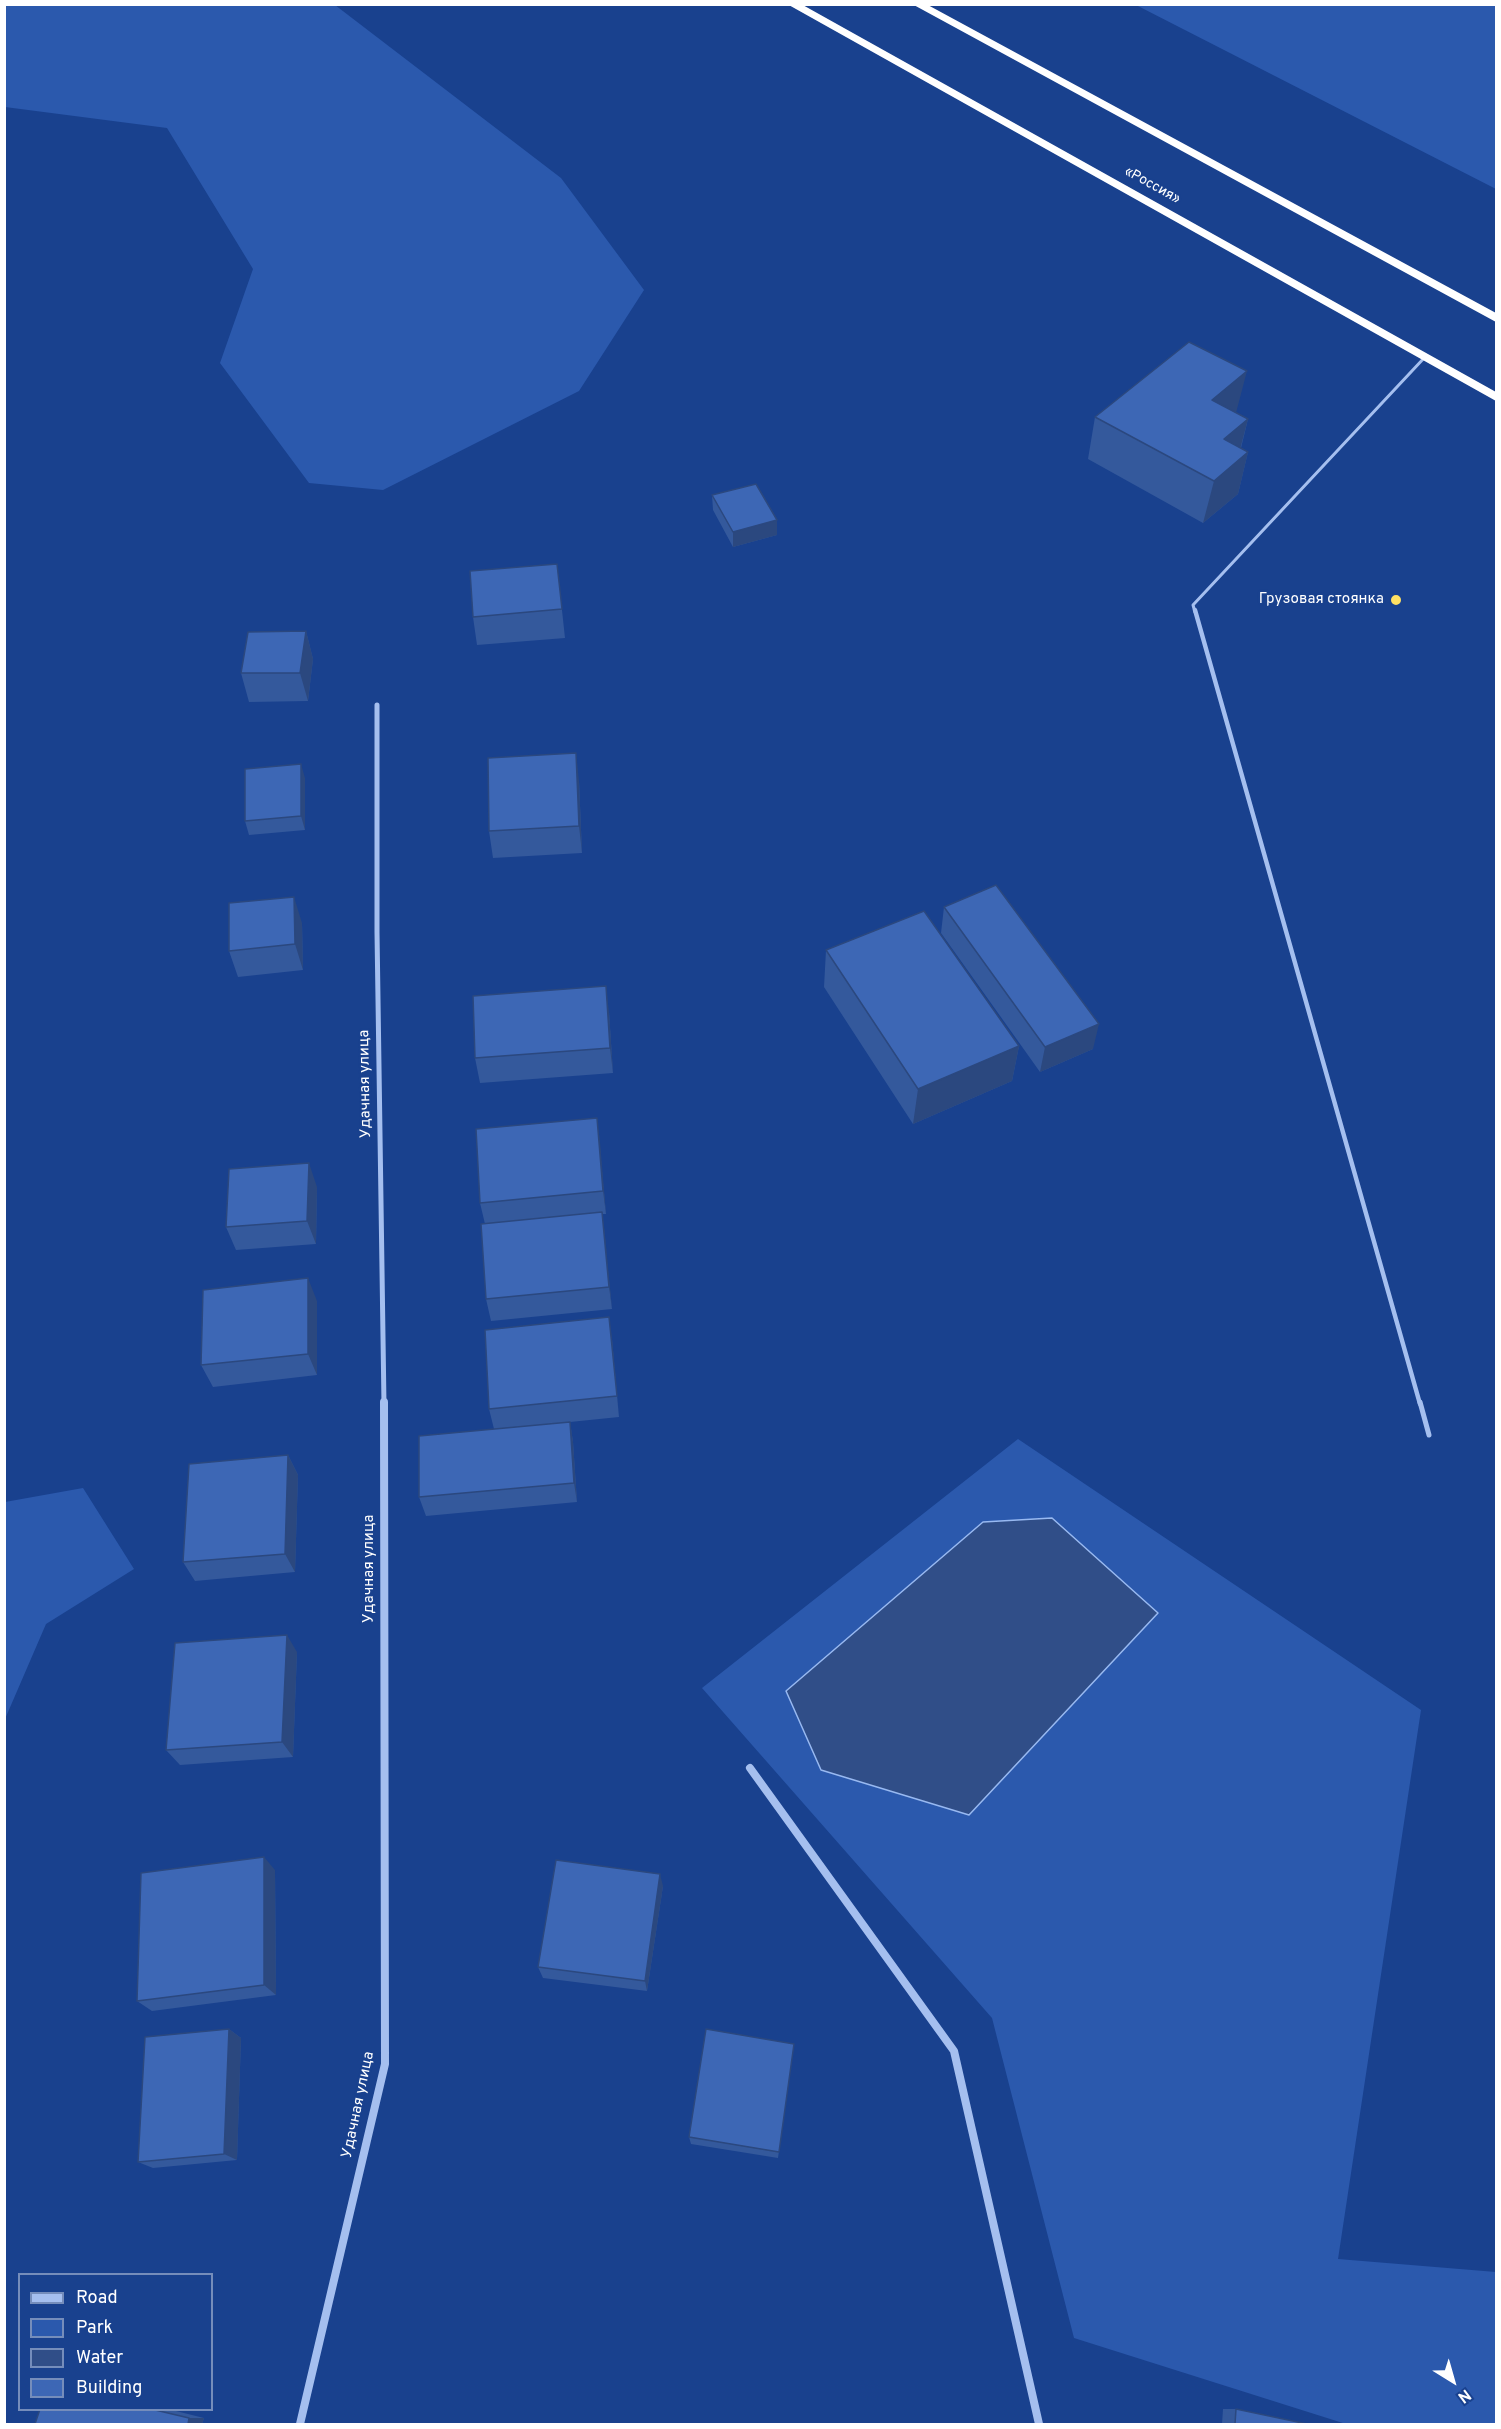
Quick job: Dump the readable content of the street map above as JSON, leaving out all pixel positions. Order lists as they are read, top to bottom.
{
  "streets": {
    "highway": ["«Россия»"],
    "street": ["Удачная улица"]
  },
  "places": ["Грузовая стоянка"],
  "legend": [
    "Road",
    "Park",
    "Water",
    "Building"
  ],
  "north": "bottom right"
}
